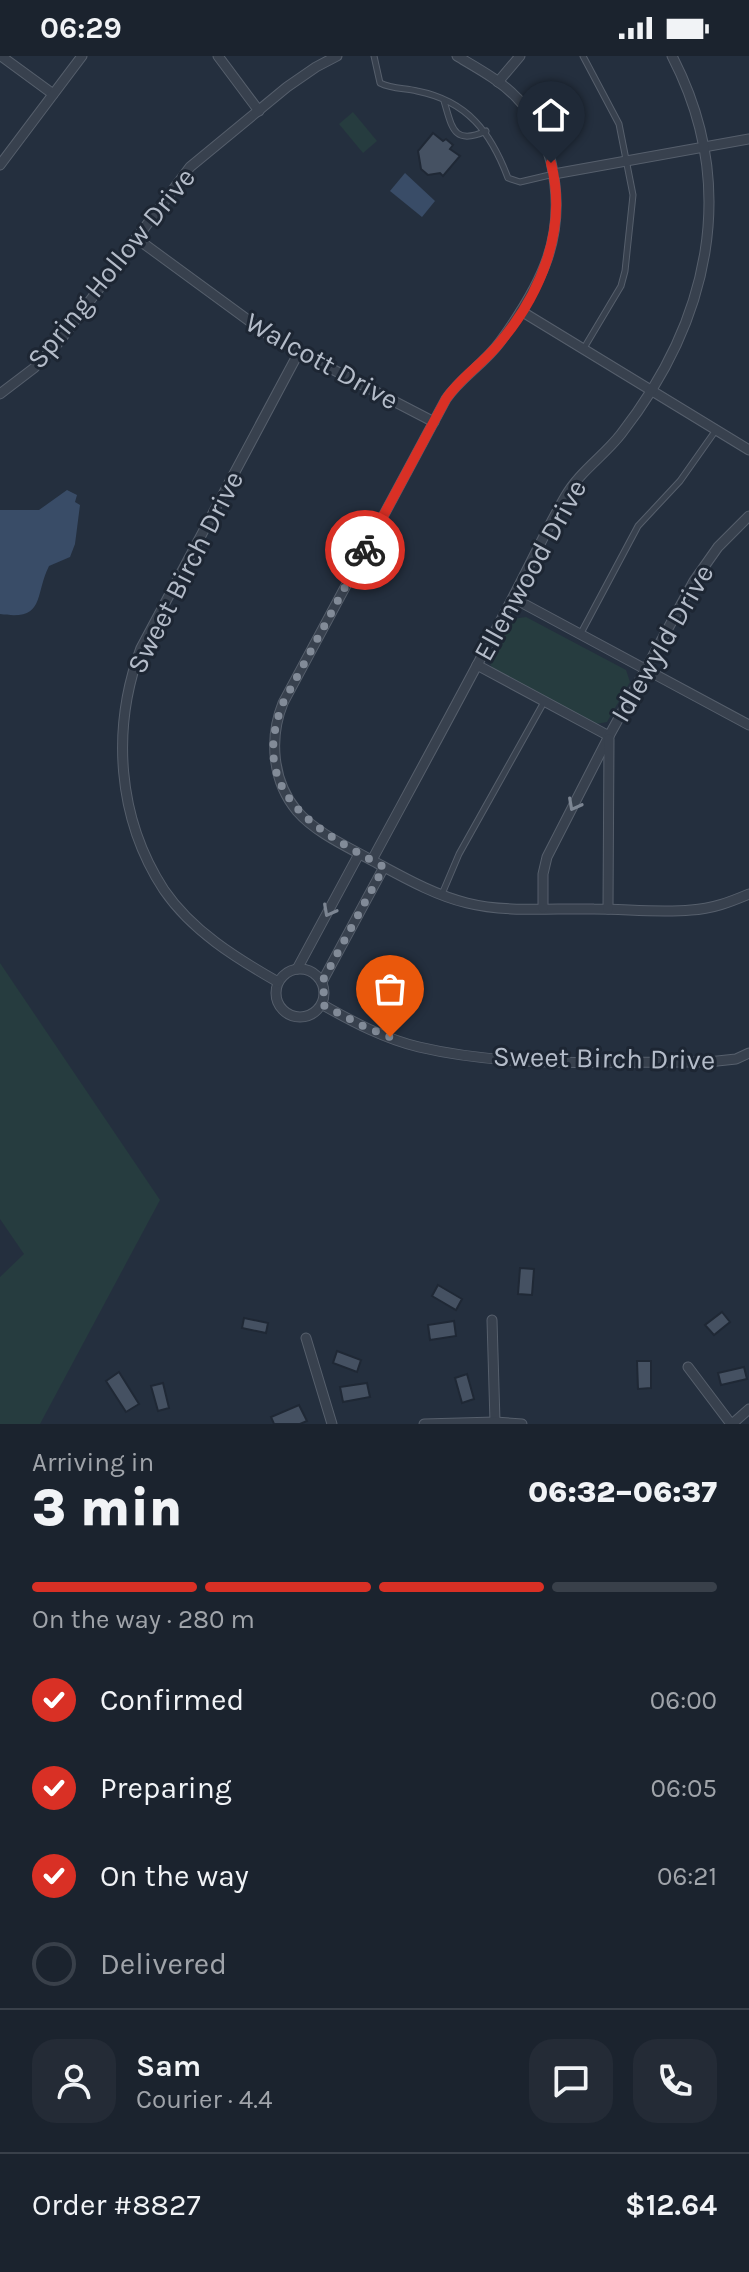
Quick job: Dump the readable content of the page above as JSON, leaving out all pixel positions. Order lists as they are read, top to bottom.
{
  "streets": {
    "street": [
      "Spring Hollow Drive",
      "Walcott Drive",
      "Ellenwood Drive",
      "Sweet Birch Drive",
      "Idlewyld Drive"
    ]
  },
  "crossings": [
    ["Spring Hollow Drive", "Walcott Drive"],
    ["Walcott Drive", "Sweet Birch Drive"]
  ],
  "page": {
    "status": "06:29",
    "heading": ["3 min", "Arriving in", "06:32–06:37"],
    "panel": [
      "Sam",
      "Courier · 4.4",
      "Order #8827",
      "$12.64"
    ],
    "bar": "On the way · 280 m",
    "list": [
      ["Confirmed", "06:00"],
      ["Preparing", "06:05"],
      ["On the way", "06:21"],
      "Delivered"
    ]
  }
}
